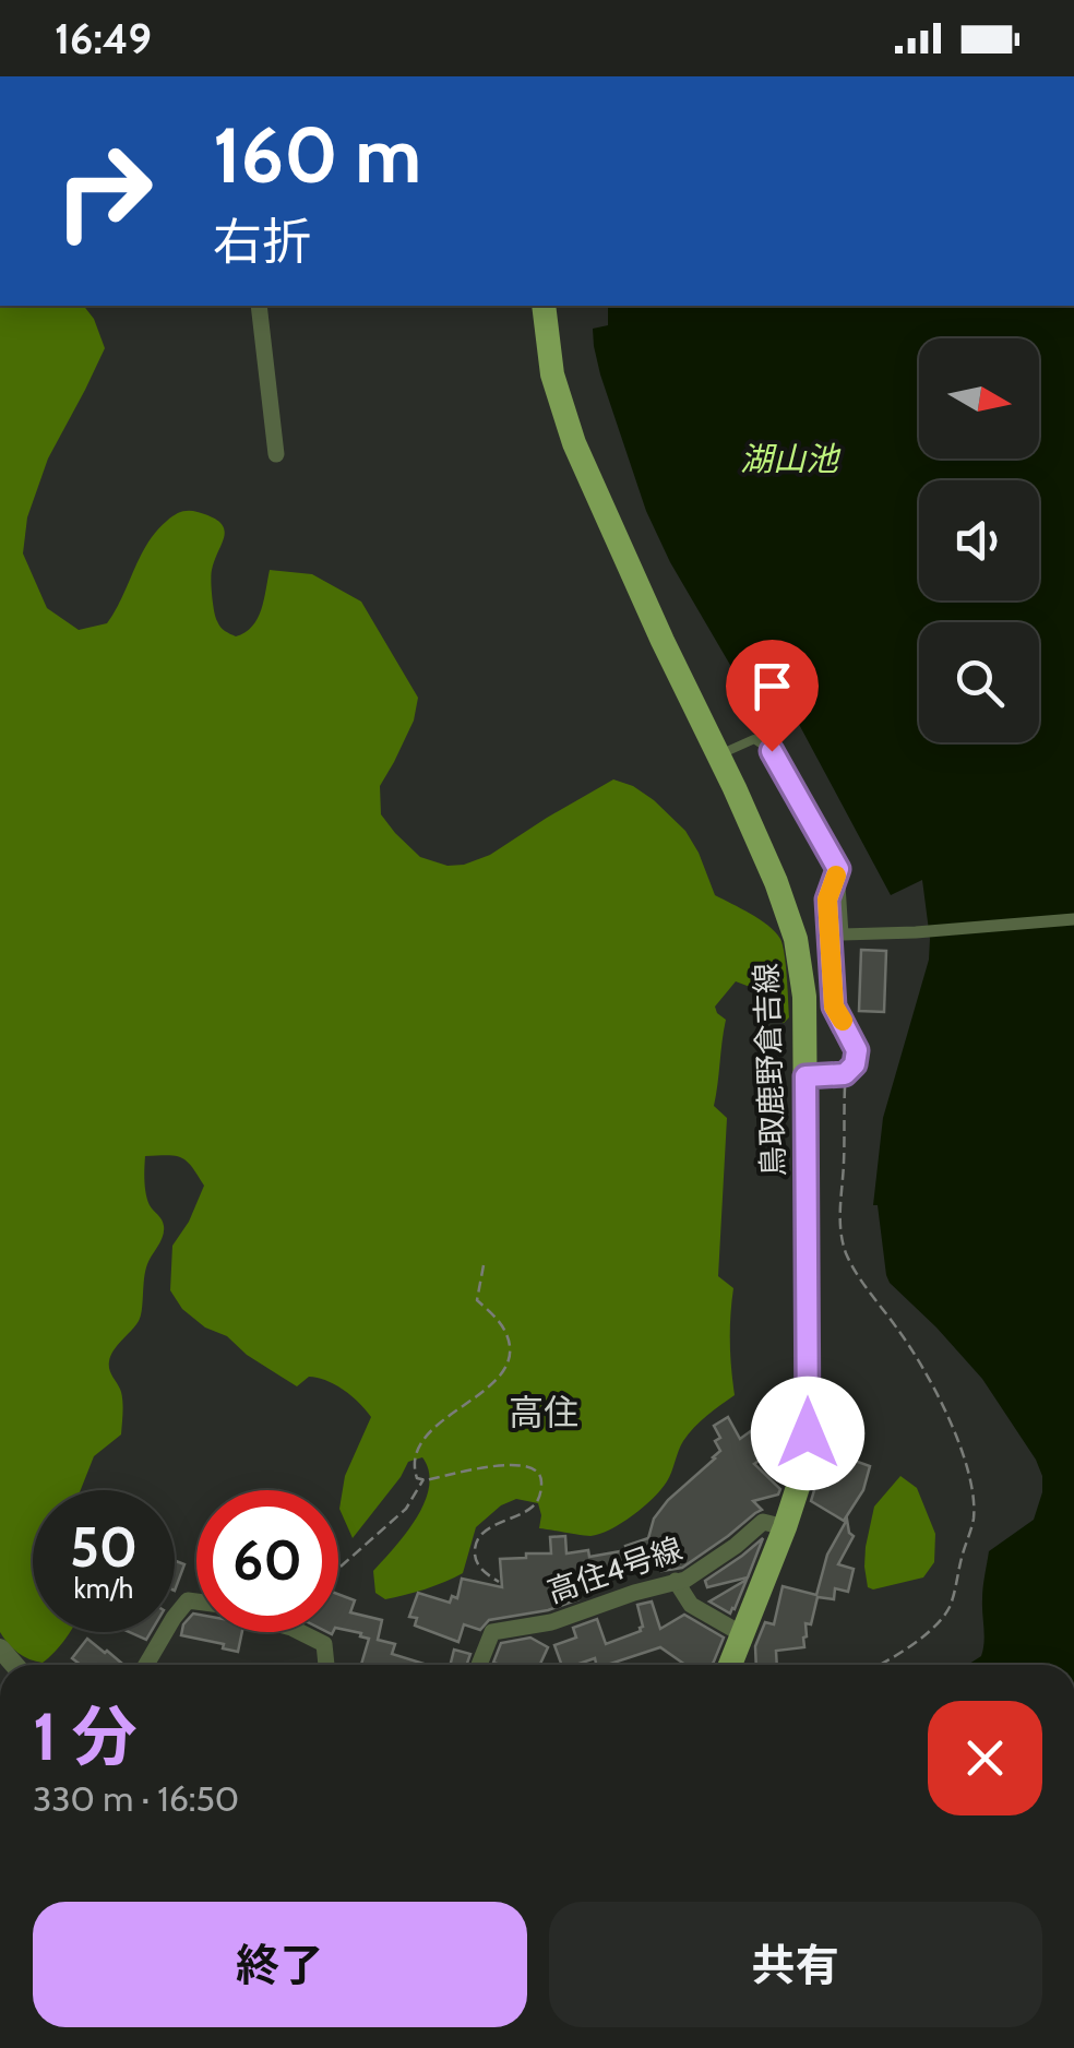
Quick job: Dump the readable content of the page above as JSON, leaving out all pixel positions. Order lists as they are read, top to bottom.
{
  "streets": {
    "main road": ["鳥取鹿野倉吉線"],
    "street": ["高住4号線"]
  },
  "crossings": [
    ["鳥取鹿野倉吉線", "高住4号線"]
  ],
  "districts": ["高住"],
  "water": ["湖山池"],
  "north": "right",
  "page": {
    "status": "16:49",
    "turn": ["160 m", "右折"],
    "speed": "50 km/h",
    "limit": "60",
    "heading": ["1 分", "330 m · 16:50"],
    "buttons": ["終了", "共有"]
  }
}
